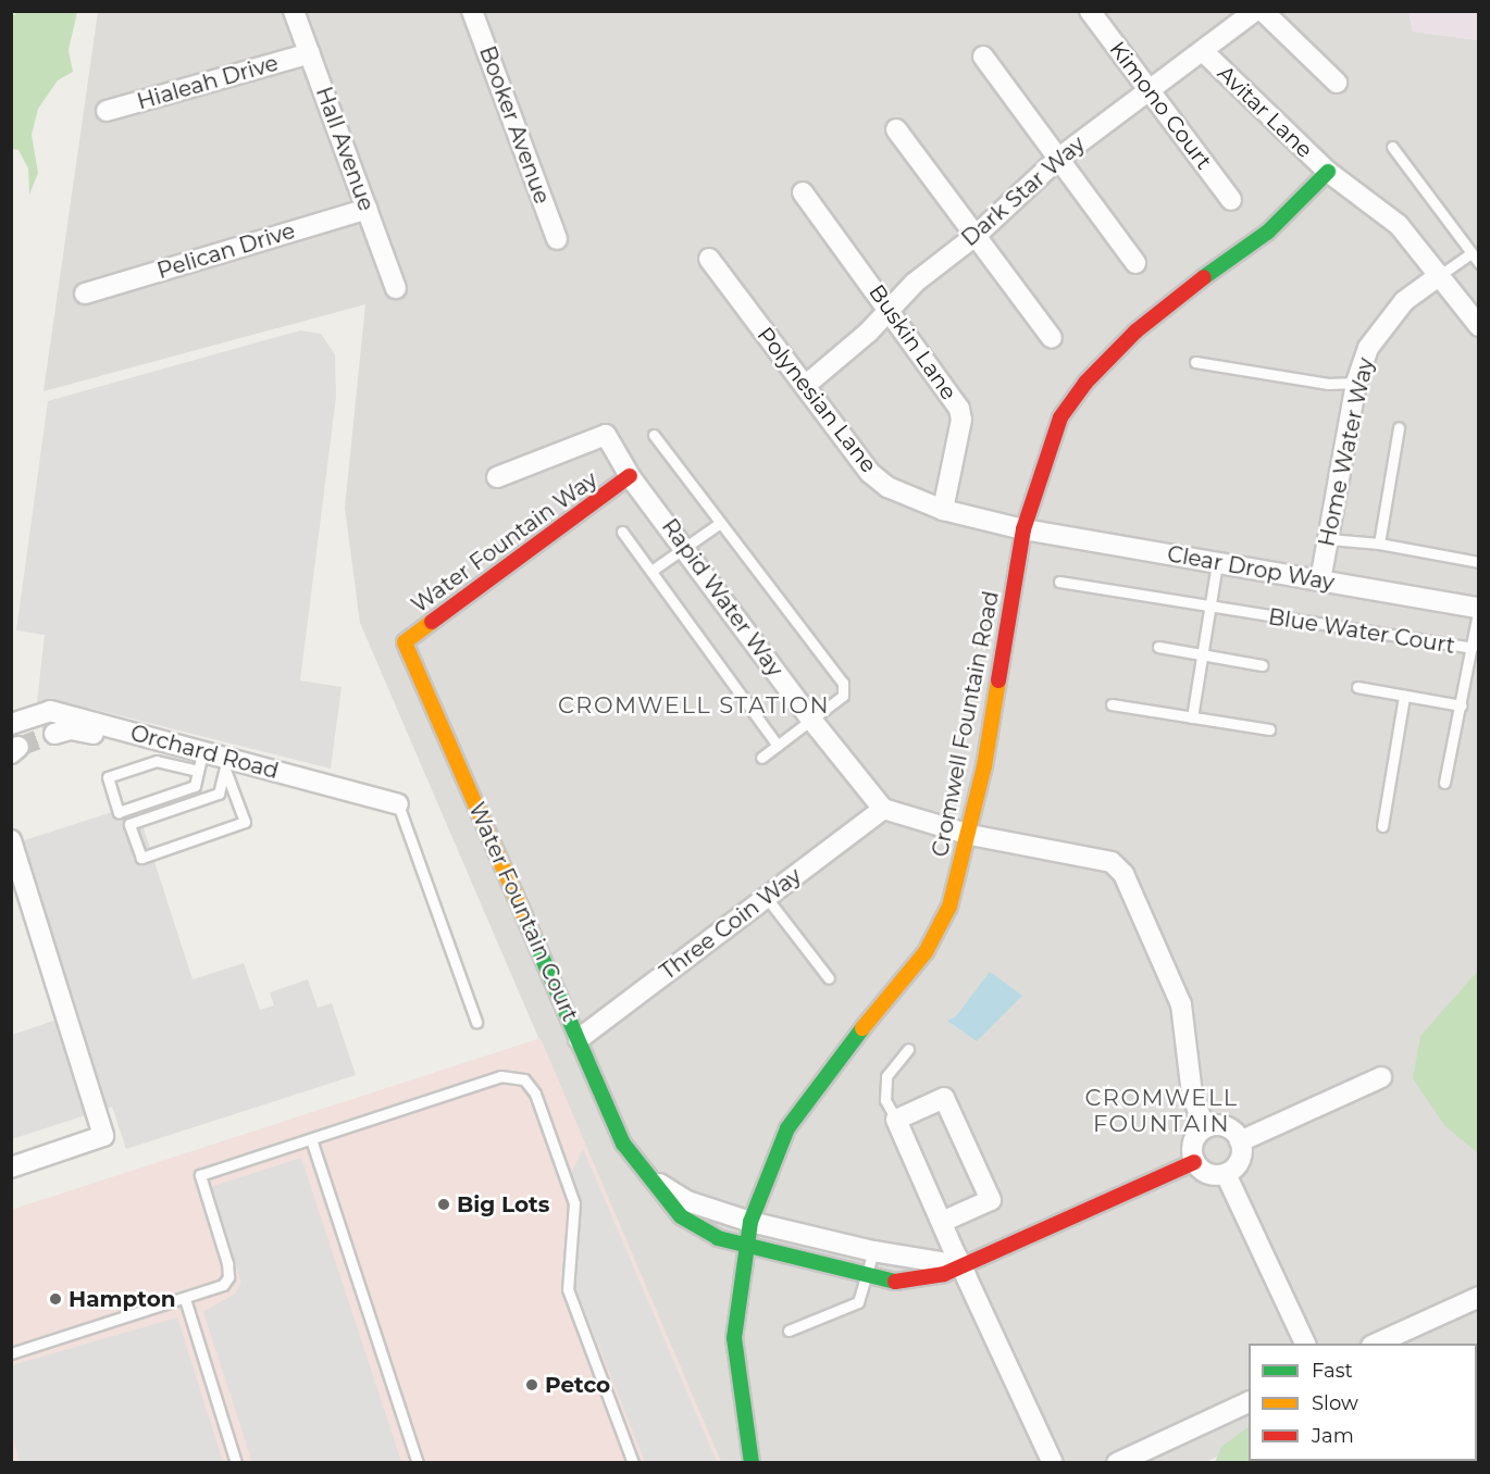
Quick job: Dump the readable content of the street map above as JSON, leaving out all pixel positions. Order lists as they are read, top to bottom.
{
  "streets": {
    "main road": ["Water Fountain Way", "Cromwell Fountain Road", "Water Fountain Court"],
    "street": [
      "Hialeah Drive",
      "Kimono Court",
      "Avitar Lane",
      "Booker Avenue",
      "Hall Avenue",
      "Dark Star Way",
      "Pelican Drive",
      "Buskin Lane",
      "Polynesian Lane",
      "Home Water Way",
      "Clear Drop Way",
      "Rapid Water Way",
      "Orchard Road",
      "Three Coin Way"
    ],
    "lane": ["Blue Water Court"]
  },
  "crossings": [
    ["Hialeah Drive", "Hall Avenue"],
    ["Kimono Court", "Dark Star Way"],
    ["Avitar Lane", "Dark Star Way"],
    ["Avitar Lane", "Home Water Way"],
    ["Avitar Lane", "Cromwell Fountain Road"],
    ["Hall Avenue", "Pelican Drive"],
    ["Dark Star Way", "Buskin Lane"],
    ["Dark Star Way", "Polynesian Lane"],
    ["Buskin Lane", "Polynesian Lane"],
    ["Polynesian Lane", "Clear Drop Way"],
    ["Polynesian Lane", "Cromwell Fountain Road"],
    ["Home Water Way", "Clear Drop Way"],
    ["Water Fountain Way", "Rapid Water Way"],
    ["Water Fountain Way", "Water Fountain Court"],
    ["Clear Drop Way", "Blue Water Court"],
    ["Clear Drop Way", "Cromwell Fountain Road"],
    ["Rapid Water Way", "Three Coin Way"],
    ["Cromwell Fountain Road", "Water Fountain Court"],
    ["Water Fountain Court", "Three Coin Way"]
  ],
  "districts": ["CROMWELL STATION", "CROMWELL FOUNTAIN"],
  "places": ["Big Lots", "Hampton", "Petco"],
  "legend": ["Fast", "Slow", "Jam"]
}
